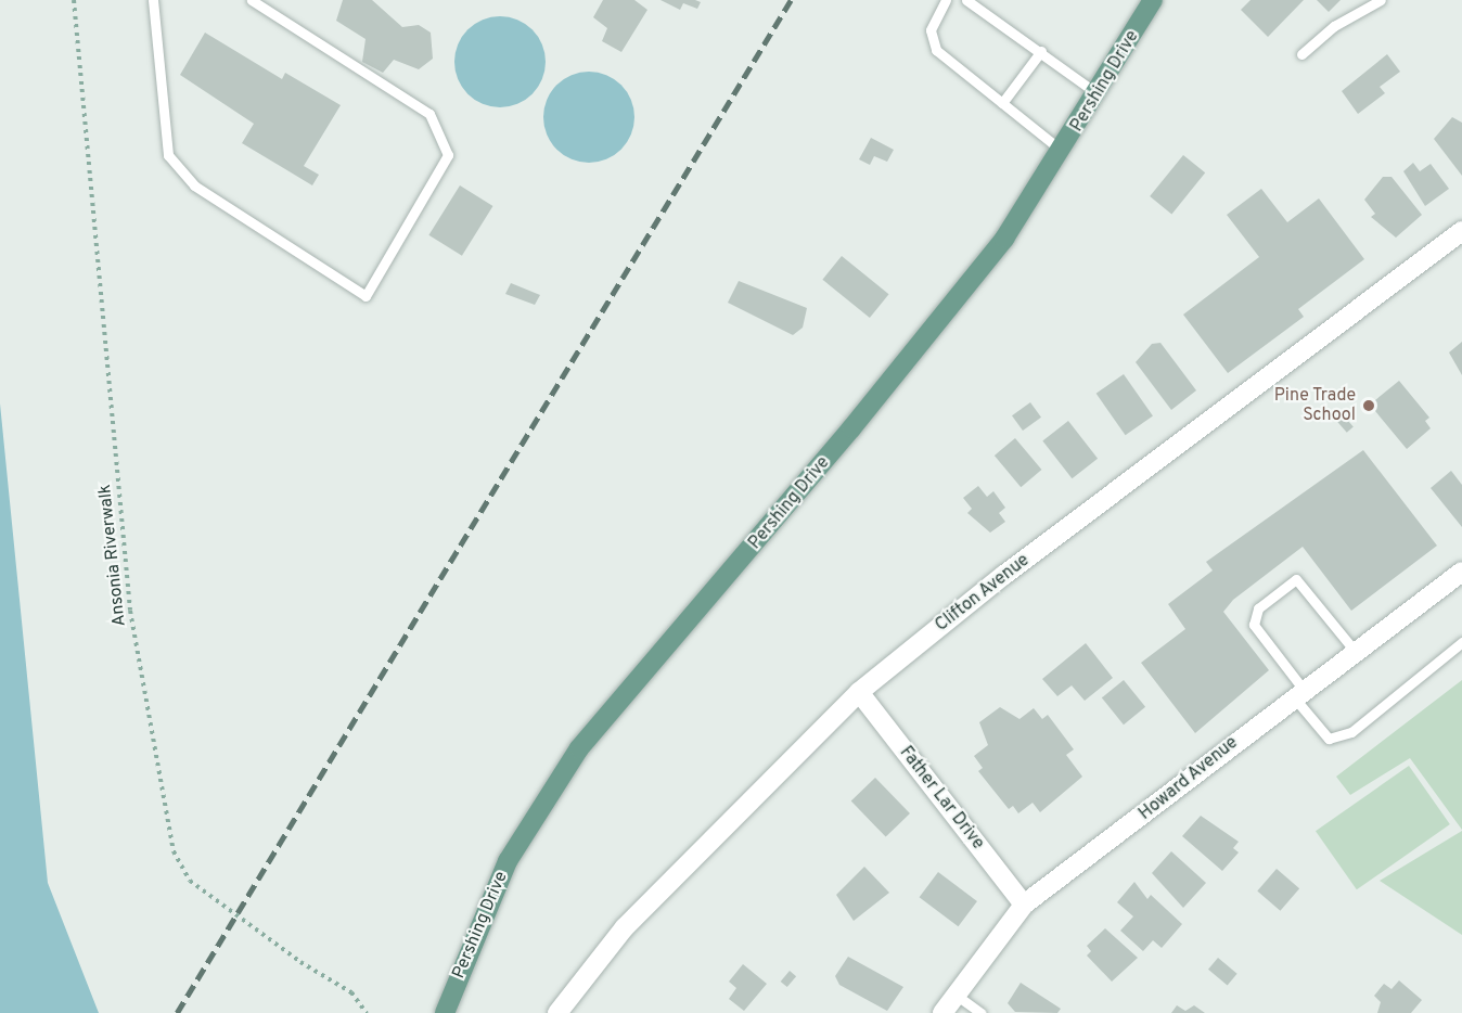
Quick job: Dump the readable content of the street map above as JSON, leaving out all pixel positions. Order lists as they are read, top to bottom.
{
  "streets": {
    "main road": [
      "Pershing Drive",
      "Clifton Avenue",
      "Howard Avenue",
      "Father Lar Drive"
    ],
    "path": ["Ansonia Riverwalk"]
  },
  "crossings": [
    ["Clifton Avenue", "Father Lar Drive"],
    ["Howard Avenue", "Father Lar Drive"]
  ],
  "places": ["Pine Trade School"]
}
